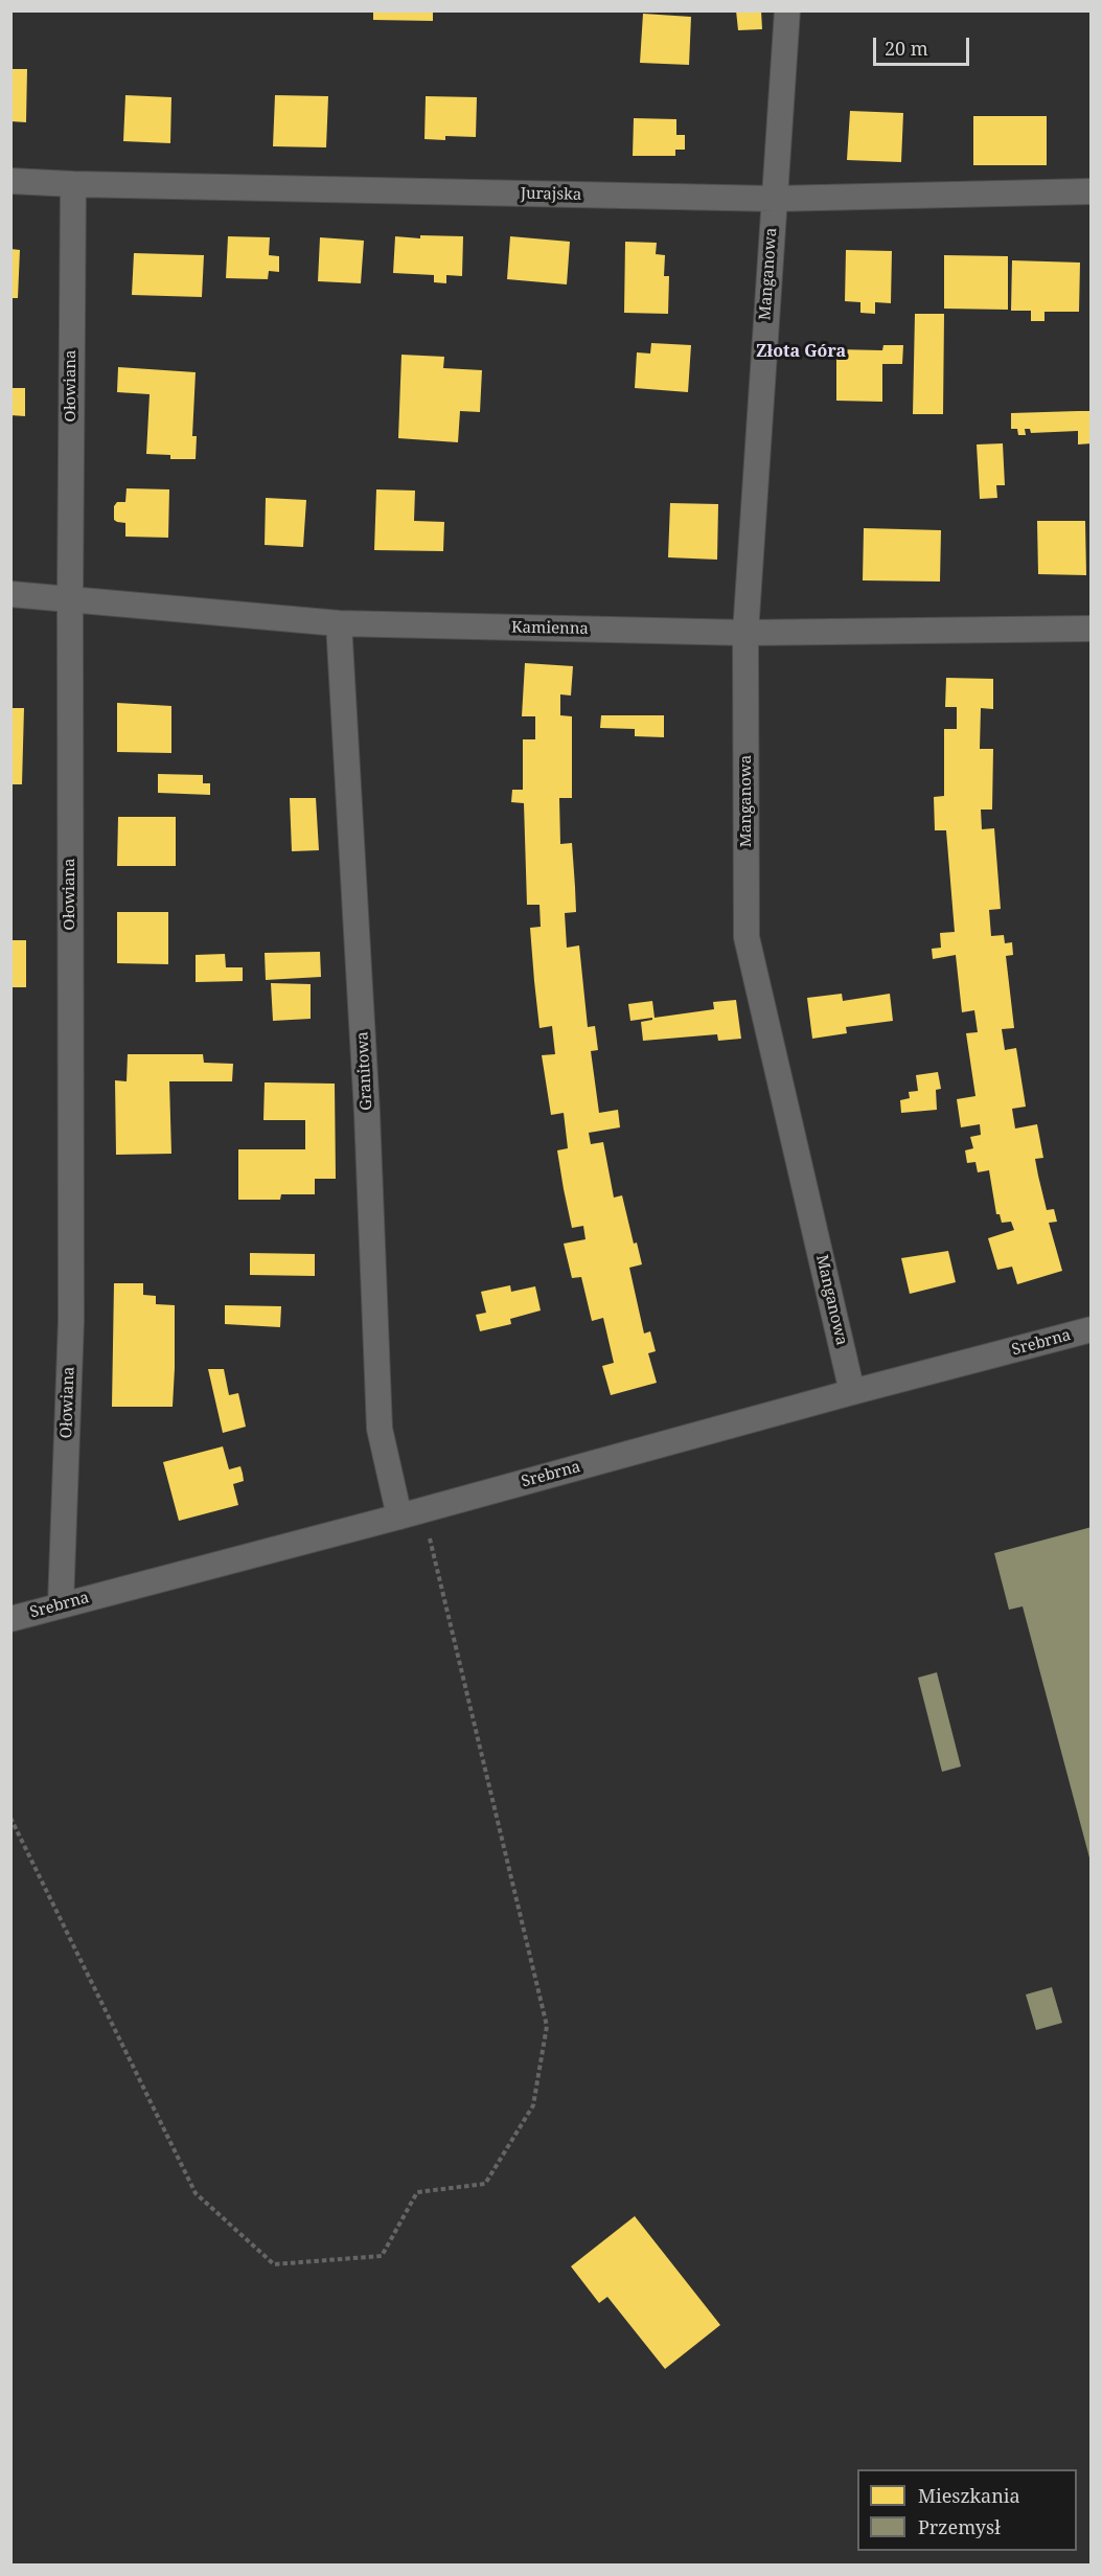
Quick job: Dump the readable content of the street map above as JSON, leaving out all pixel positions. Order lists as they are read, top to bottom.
{
  "streets": {
    "street": [
      "Jurajska",
      "Manganowa",
      "Ołowiana",
      "Kamienna",
      "Granitowa",
      "Srebrna"
    ]
  },
  "crossings": [
    ["Jurajska", "Manganowa"],
    ["Jurajska", "Ołowiana"],
    ["Manganowa", "Kamienna"],
    ["Manganowa", "Srebrna"],
    ["Ołowiana", "Kamienna"],
    ["Ołowiana", "Srebrna"],
    ["Kamienna", "Granitowa"],
    ["Granitowa", "Srebrna"]
  ],
  "districts": ["Złota Góra"],
  "legend": ["Mieszkania", "Przemysł"],
  "scale_bar": "20 m"
}
